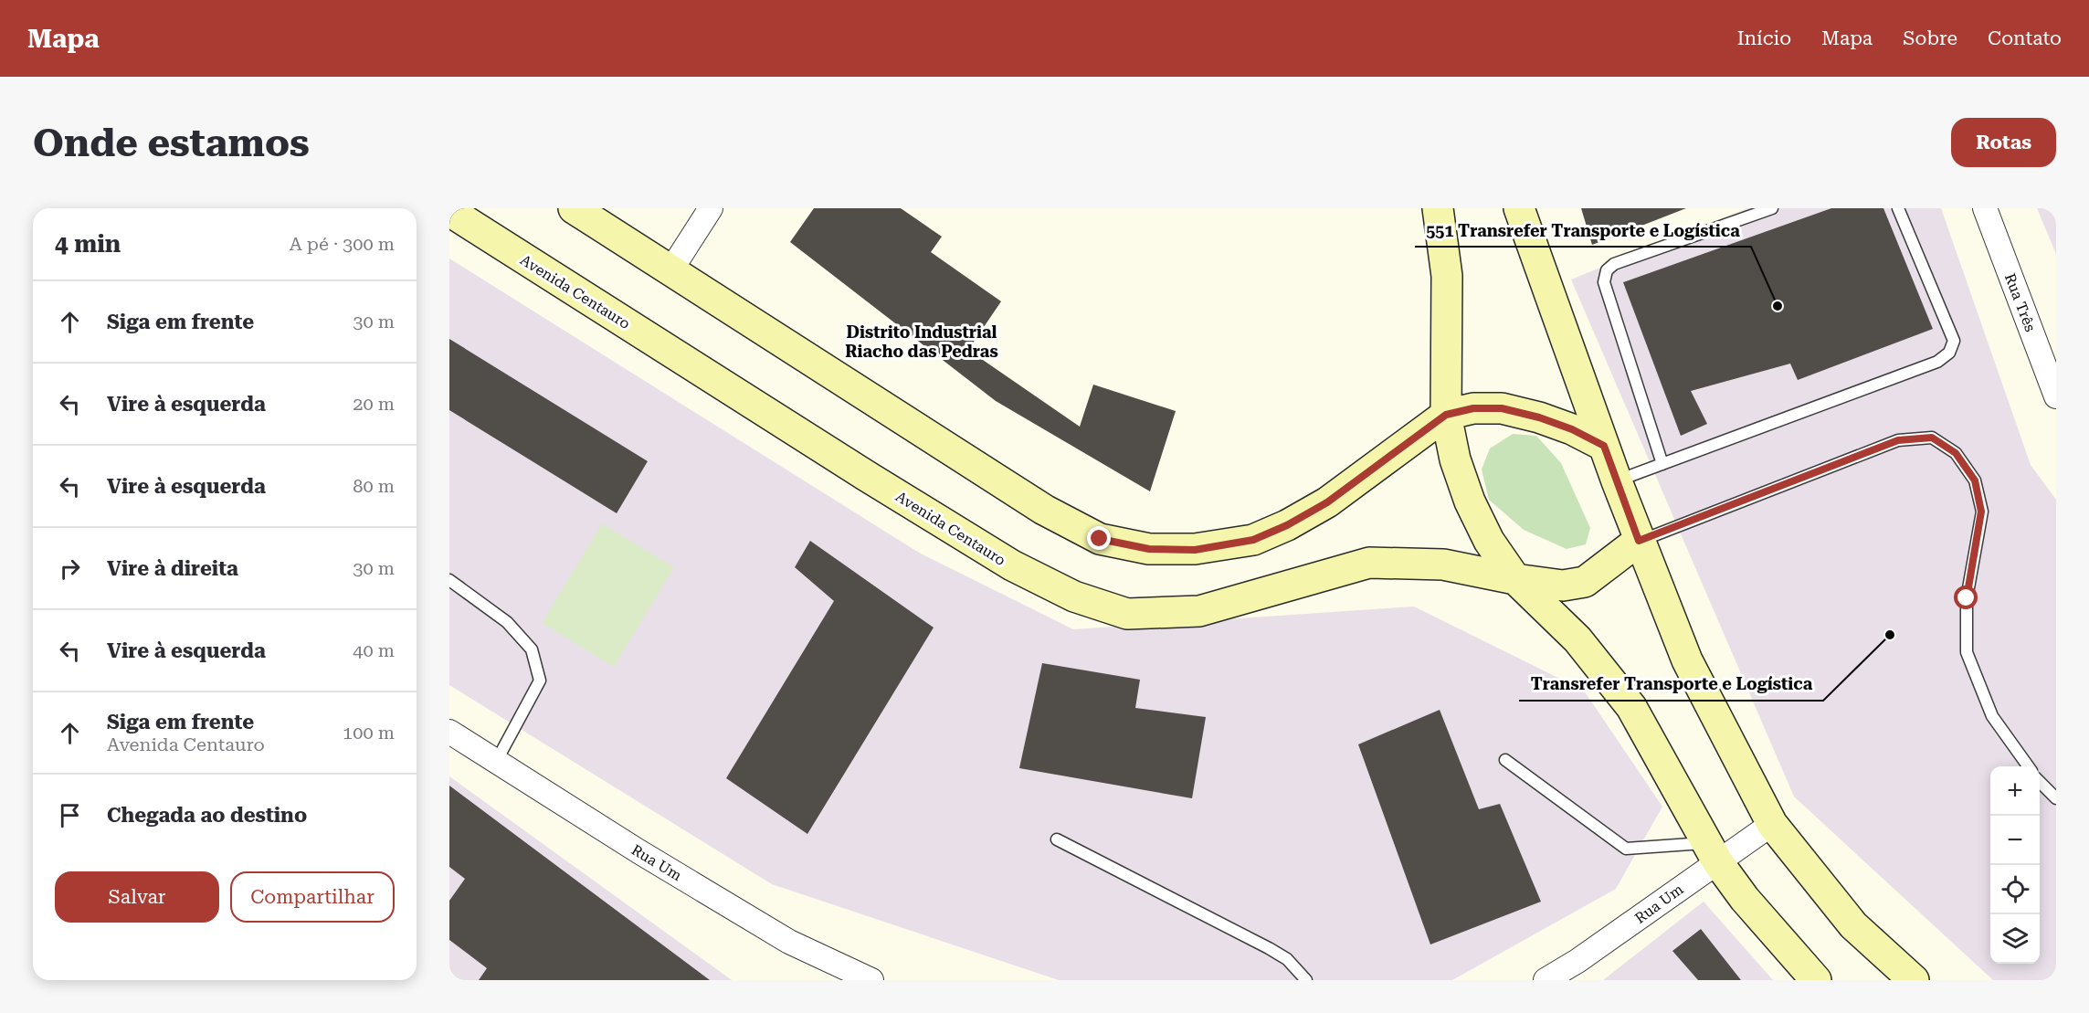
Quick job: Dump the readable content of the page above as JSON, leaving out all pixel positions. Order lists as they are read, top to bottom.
{
  "streets": {
    "street": ["Avenida Centauro", "Rua Três", "Rua Um"]
  },
  "districts": ["Distrito Industrial Riacho das Pedras"],
  "places": ["551 Transrefer Transporte e Logística", "Transrefer Transporte e Logística"],
  "page": {
    "header": "Mapa",
    "nav": [
      "Início",
      "Mapa",
      "Sobre",
      "Contato"
    ],
    "buttons": [
      "Rotas",
      ["Salvar", "Compartilhar"]
    ],
    "title": "Onde estamos",
    "heading": ["4 min", "A pé · 300 m"],
    "list": [
      ["Siga em frente", "30 m"],
      ["Vire à esquerda", "20 m"],
      ["Vire à esquerda", "80 m"],
      ["Vire à direita", "30 m"],
      ["Vire à esquerda", "40 m"],
      ["Siga em frente", "Avenida Centauro", "100 m"],
      "Chegada ao destino"
    ],
    "map_buttons": ["+", "−"]
  }
}
